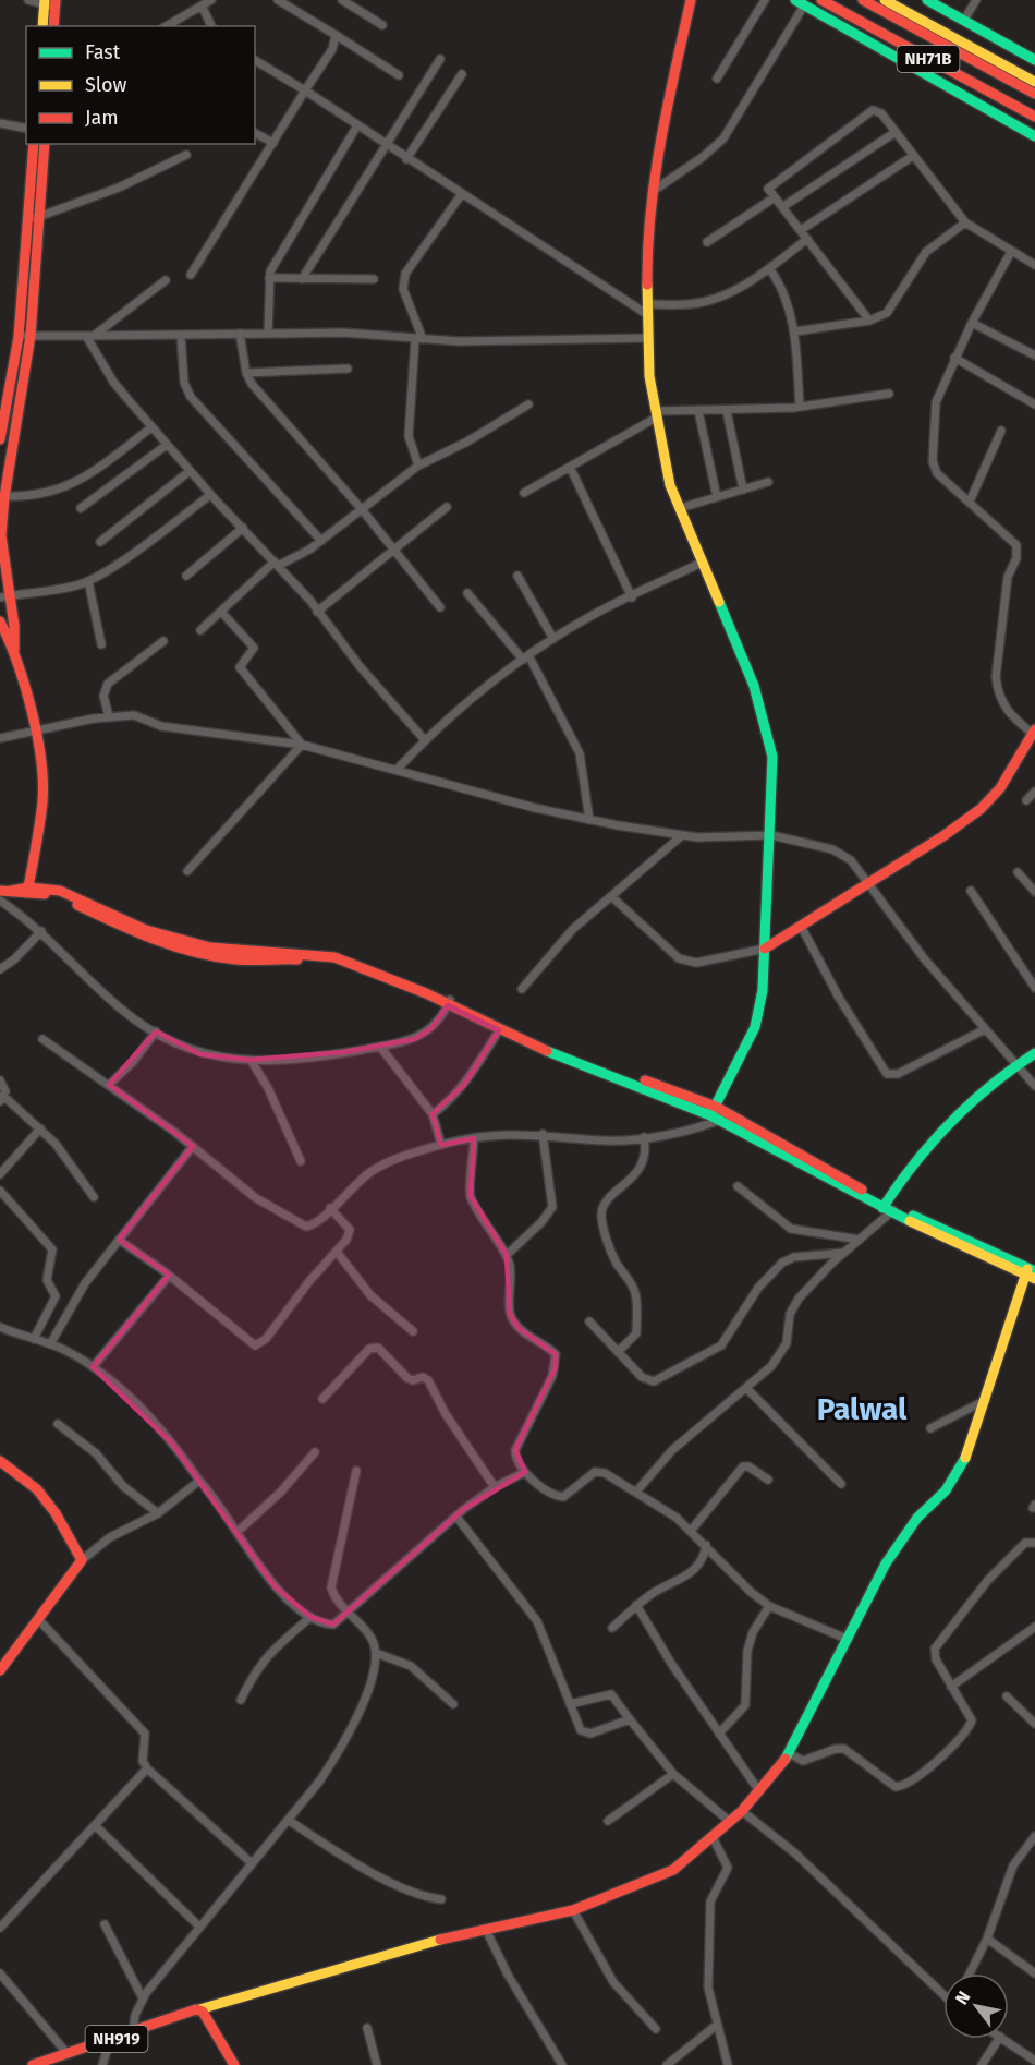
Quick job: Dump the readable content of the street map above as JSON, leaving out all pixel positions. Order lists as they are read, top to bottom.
{
  "streets": {
    "main road": ["NH71B", "NH919"]
  },
  "districts": ["Palwal"],
  "legend": ["Fast", "Slow", "Jam"],
  "north": "top left"
}
